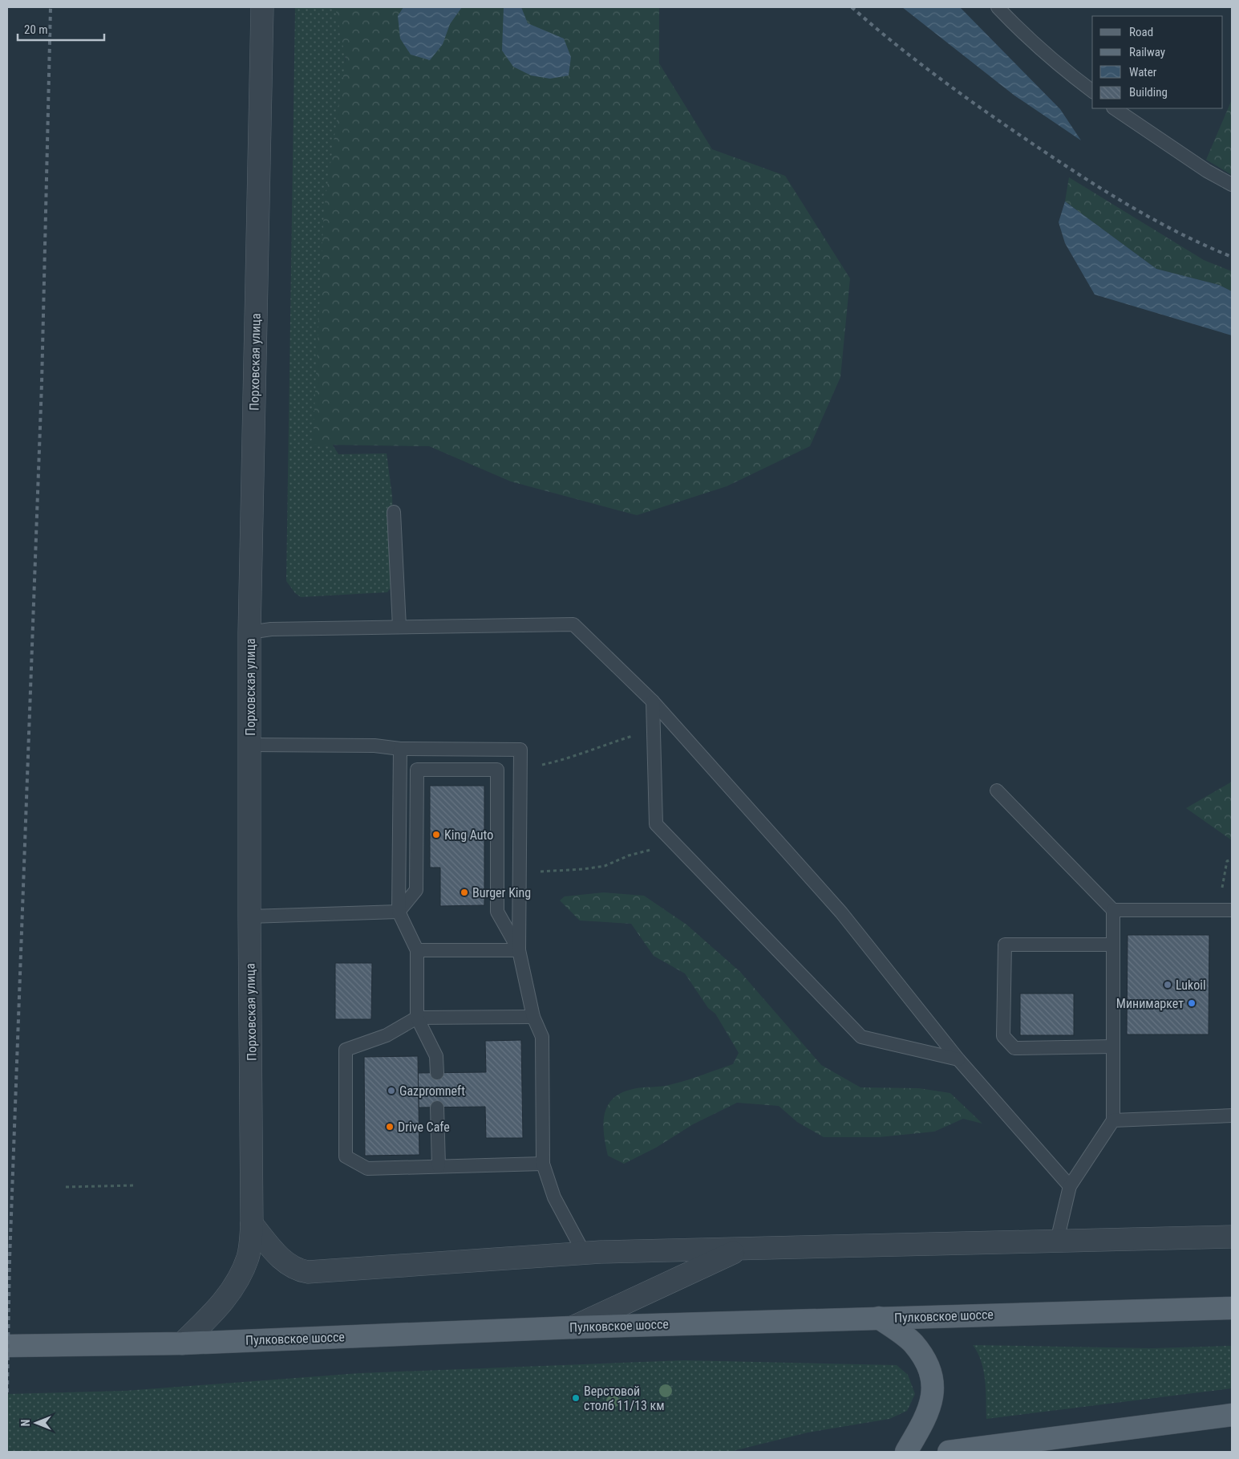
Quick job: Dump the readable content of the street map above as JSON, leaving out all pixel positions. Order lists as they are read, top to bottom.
{
  "streets": {
    "main road": ["Пулковское шоссе"],
    "street": ["Порховская улица"]
  },
  "crossings": [
    ["Порховская улица", "Пулковское шоссе"]
  ],
  "places": [
    "King Auto",
    "Burger King",
    "Lukoil",
    "Минимаркет",
    "Gazpromneft",
    "Drive Cafe",
    "Верстовой столб 11/13 км"
  ],
  "legend": [
    "Road",
    "Railway",
    "Water",
    "Building"
  ],
  "scale_bar": "20 m",
  "north": "left"
}
